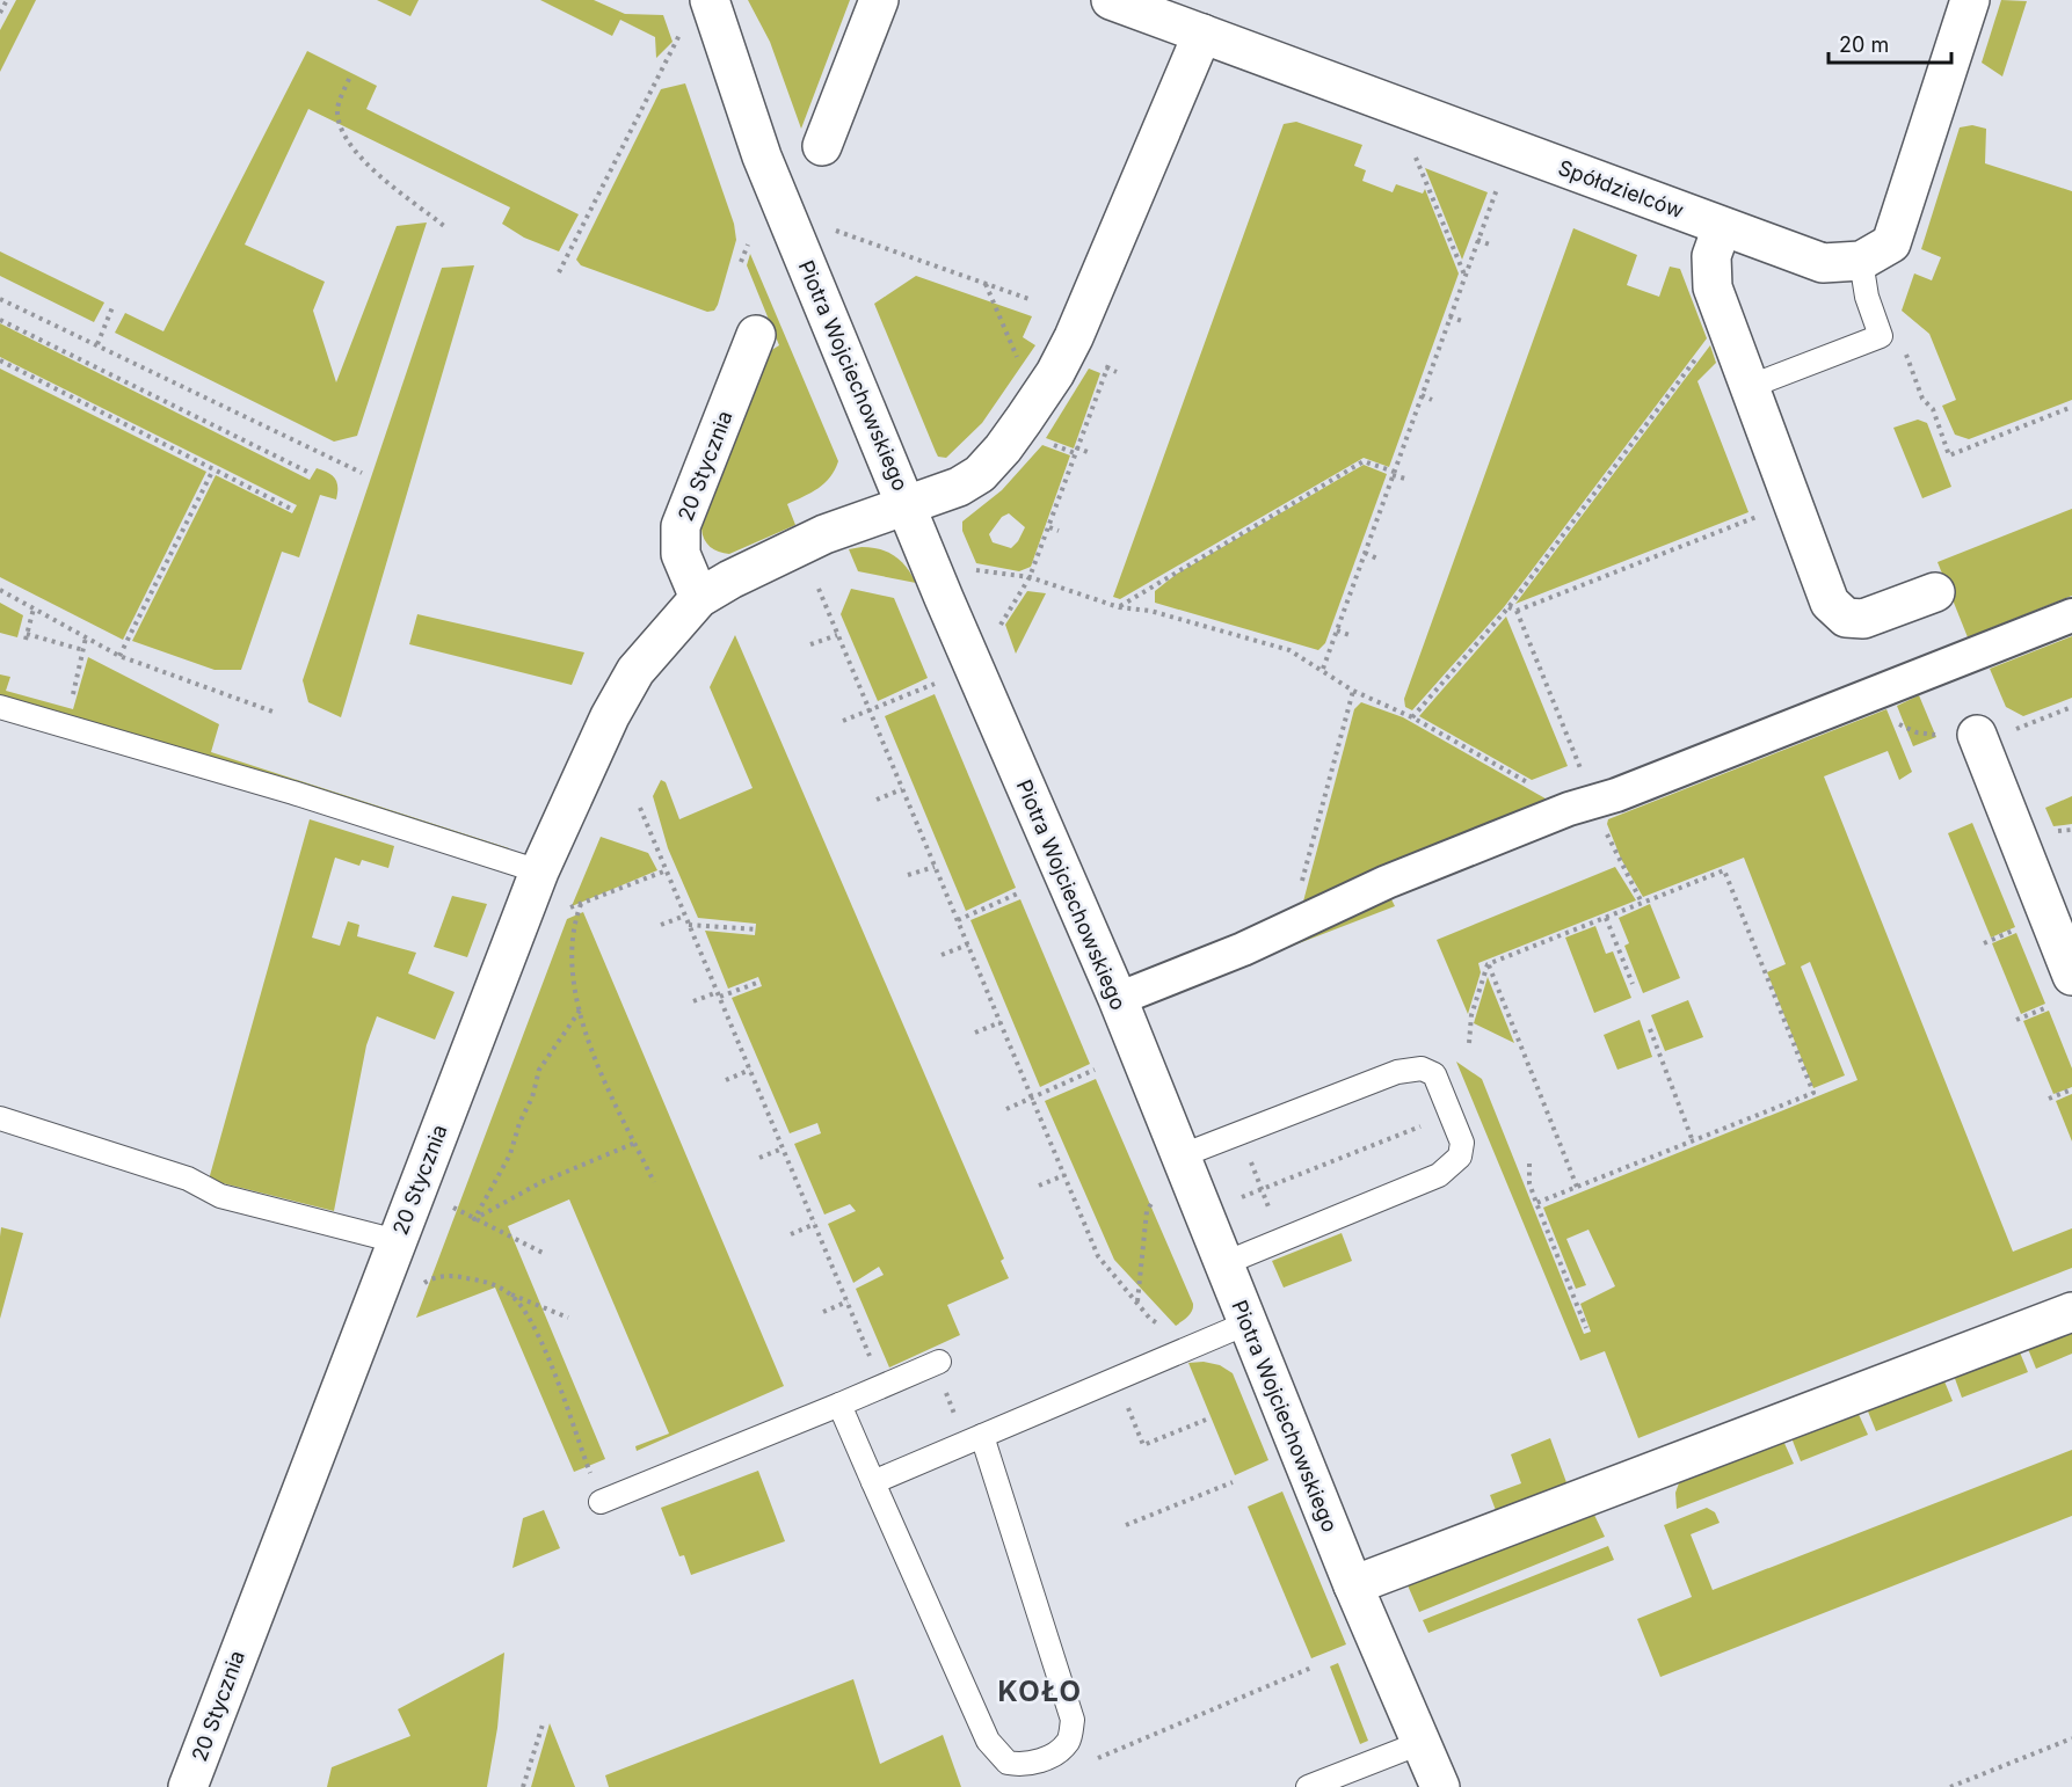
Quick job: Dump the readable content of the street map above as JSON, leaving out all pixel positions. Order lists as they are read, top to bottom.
{
  "streets": {
    "street": ["Spółdzielców", "Piotra Wojciechowskiego", "20 Stycznia"]
  },
  "crossings": [
    ["Spółdzielców", "20 Stycznia"],
    ["Piotra Wojciechowskiego", "20 Stycznia"]
  ],
  "districts": ["KOŁO"],
  "scale_bar": "20 m"
}
